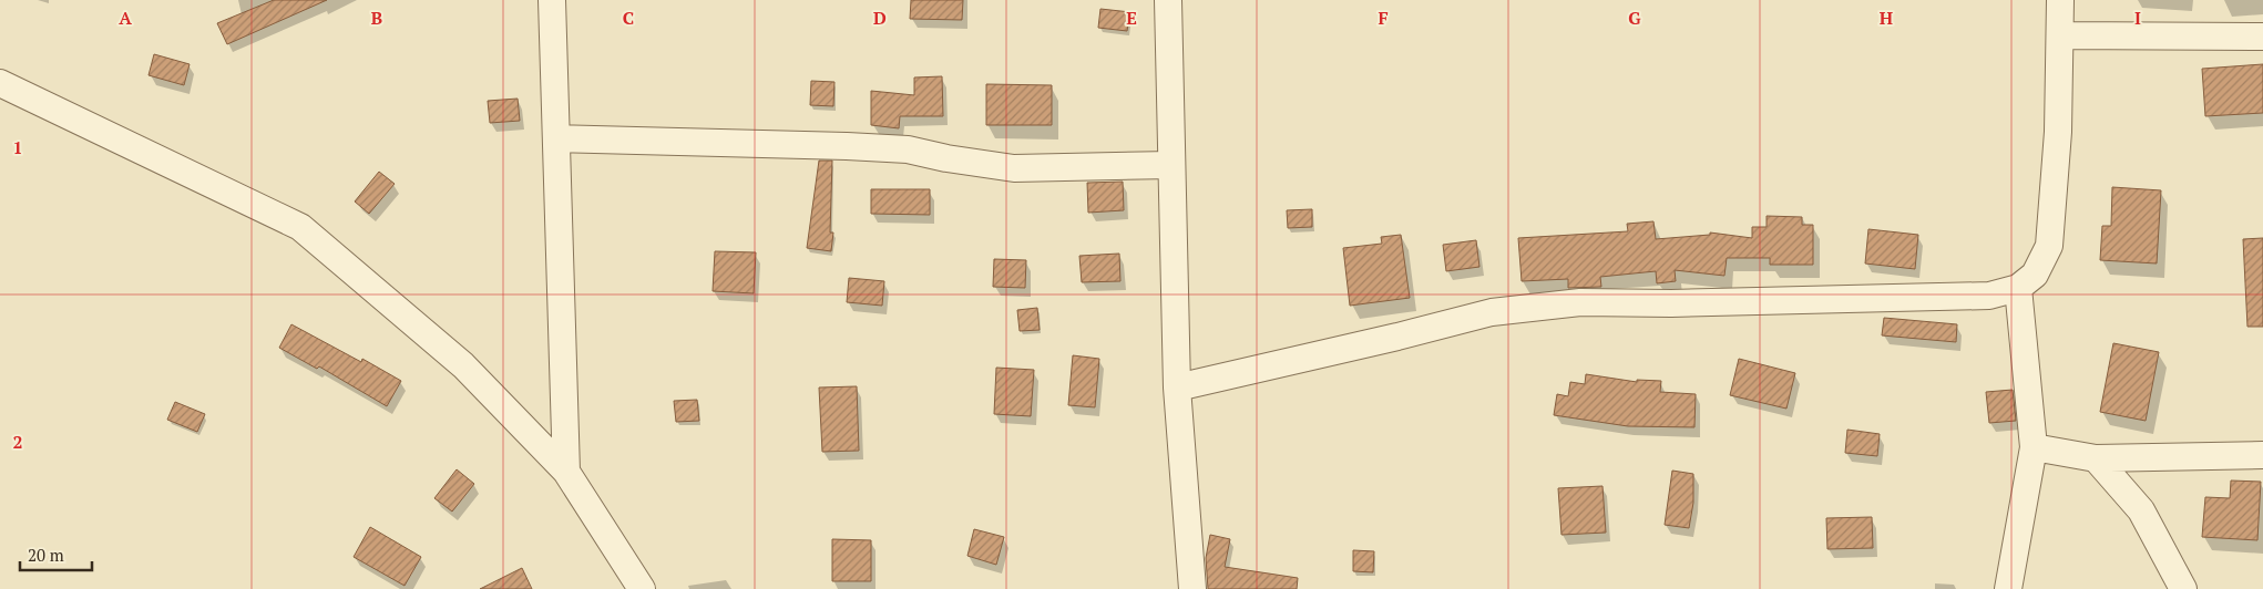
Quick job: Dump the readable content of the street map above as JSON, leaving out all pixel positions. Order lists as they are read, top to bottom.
{
  "scale_bar": "20 m",
  "grid": {
    "columns": [
      "A",
      "B",
      "C",
      "D",
      "E",
      "F",
      "G",
      "H",
      "I"
    ],
    "rows": ["1", "2"]
  }
}
